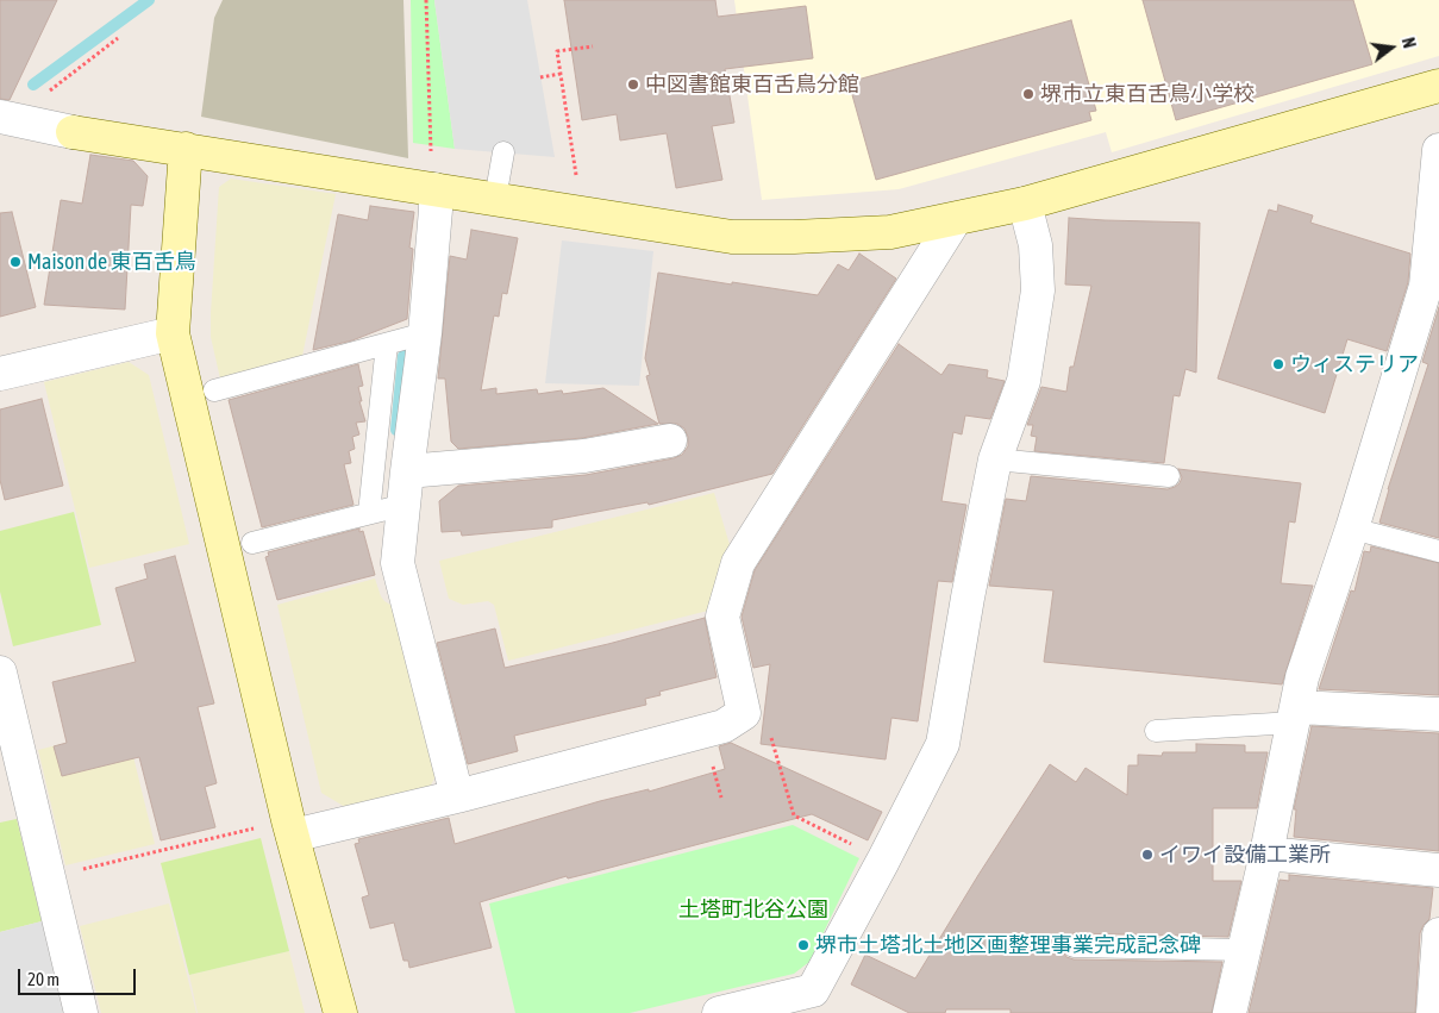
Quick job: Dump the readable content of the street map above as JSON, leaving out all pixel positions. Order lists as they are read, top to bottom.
{
  "parks": ["土塔町北谷公園"],
  "places": [
    "中図書館東百舌鳥分館",
    "堺市立東百舌鳥小学校",
    "Maison de 東百舌鳥",
    "ウィステリア",
    "イワイ設備工業所",
    "堺市土塔北土地区画整理事業完成記念碑"
  ],
  "scale_bar": "20 m",
  "north": "right"
}
